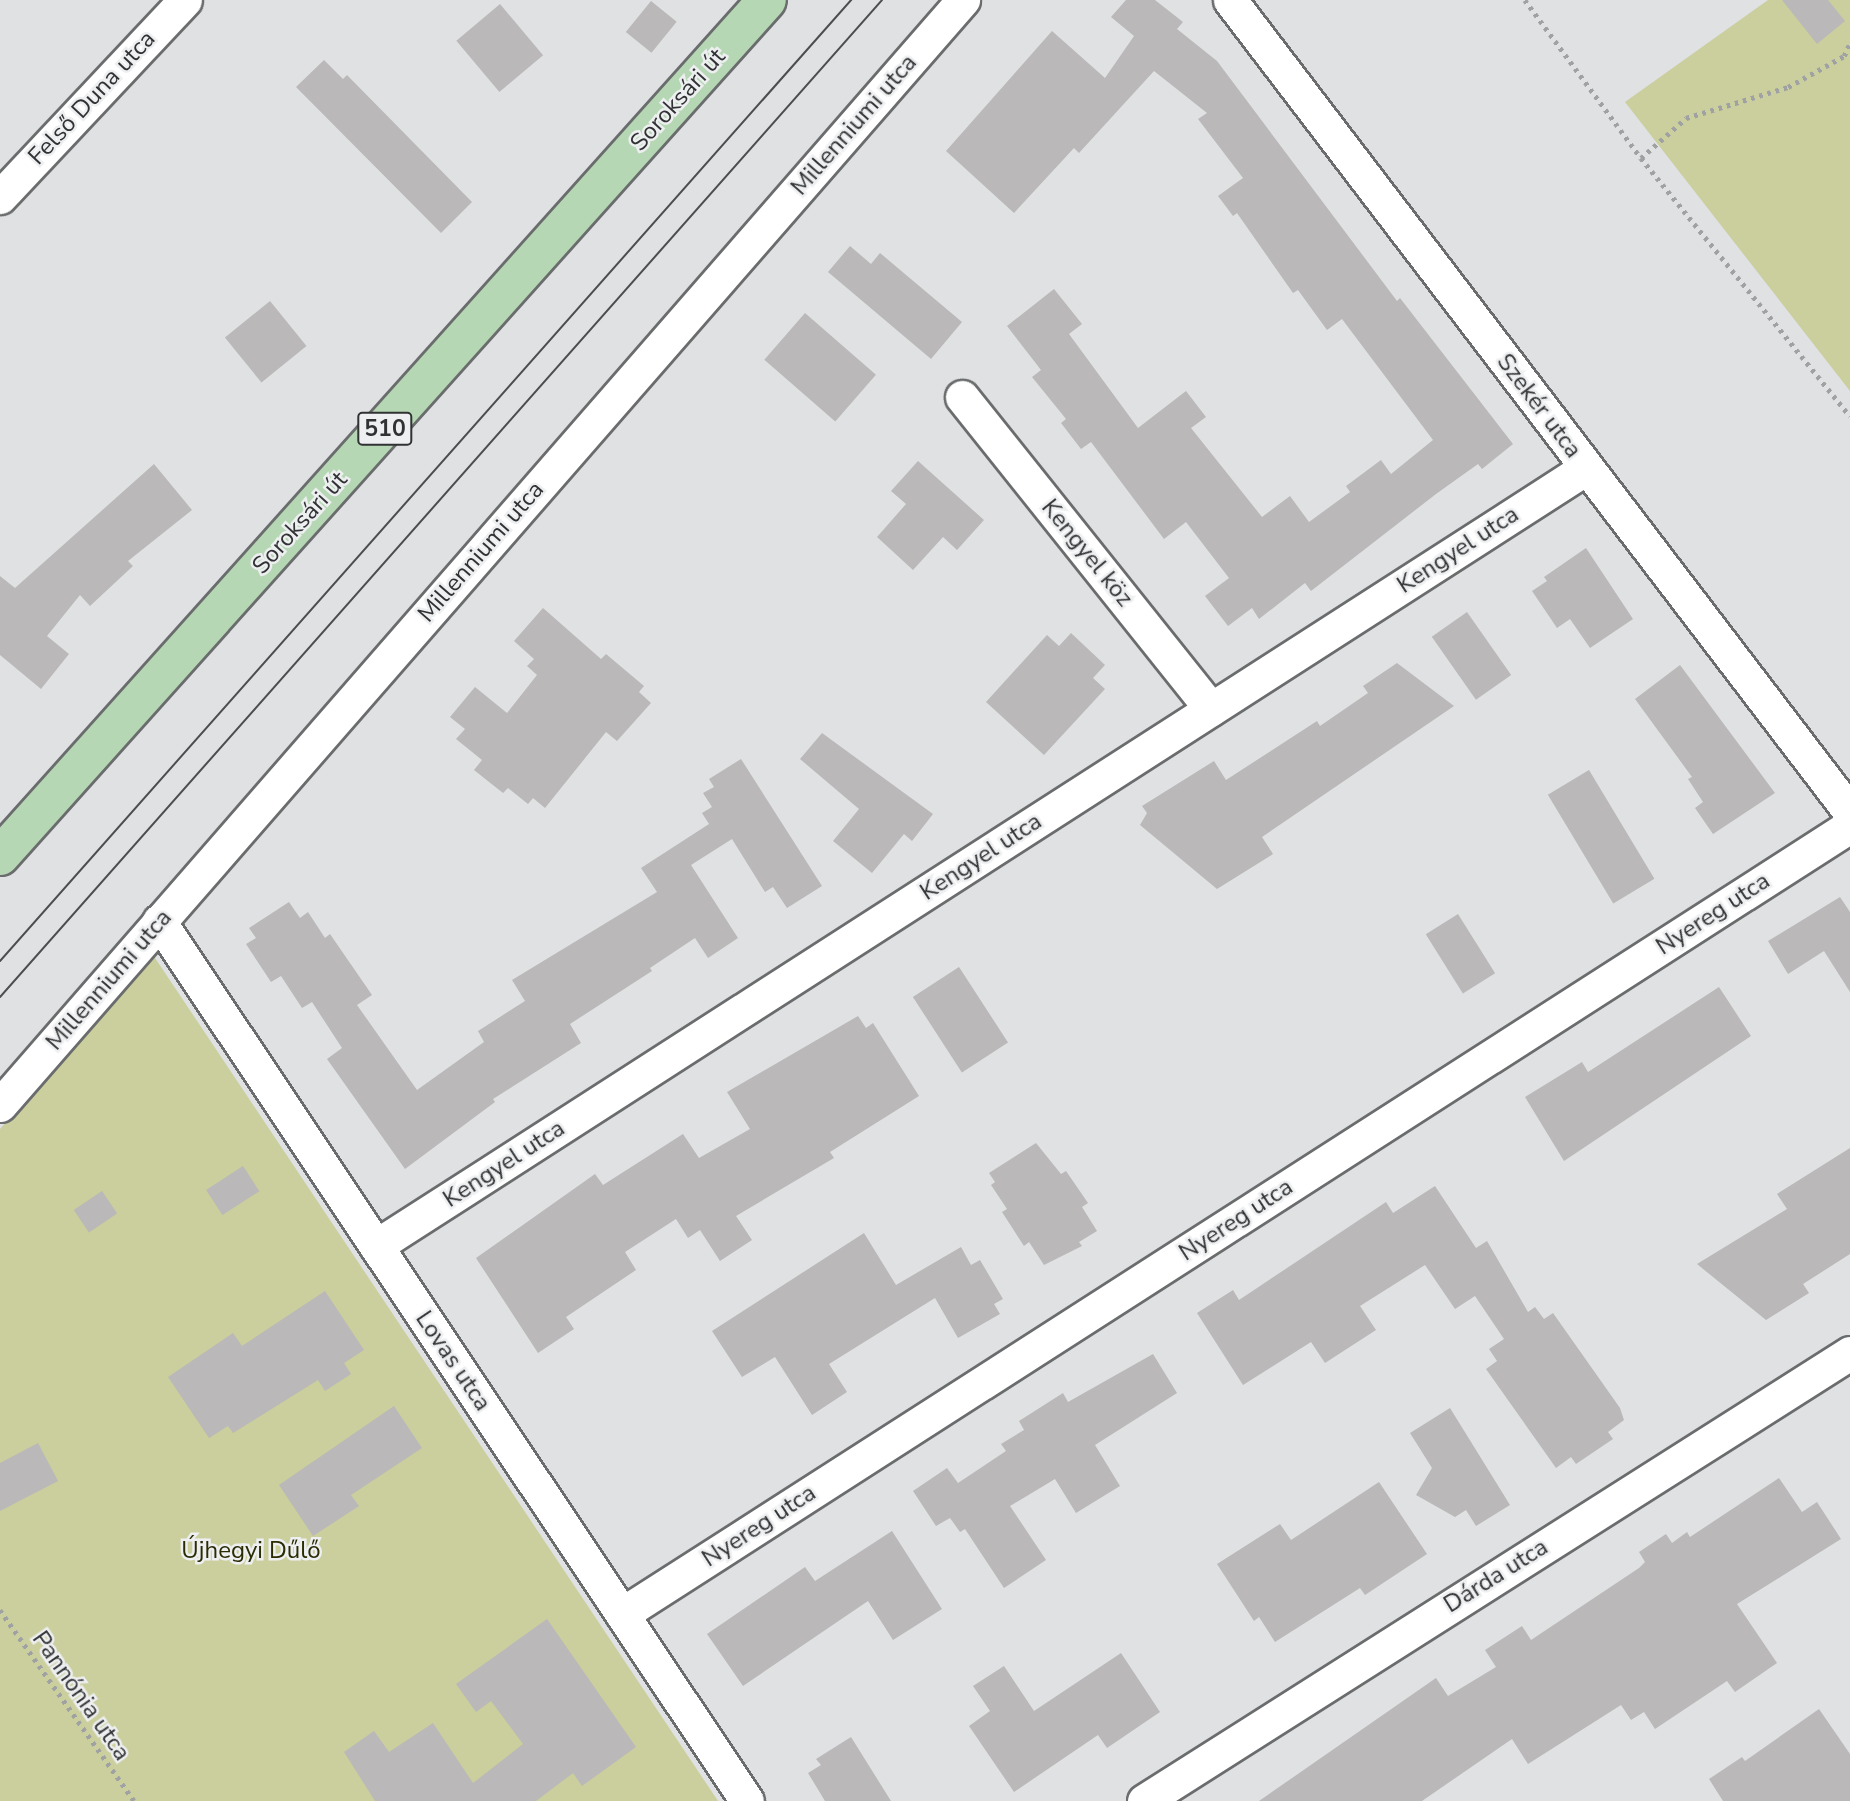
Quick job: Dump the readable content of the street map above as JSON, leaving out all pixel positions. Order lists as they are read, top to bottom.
{
  "streets": {
    "main road": ["Soroksári út", "510"],
    "street": [
      "Felső Duna utca",
      "Millenniumi utca",
      "Szekér utca",
      "Kengyel utca",
      "Kengyel köz",
      "Nyereg utca",
      "Lovas utca",
      "Dárda utca"
    ],
    "path": ["Pannónia utca"]
  },
  "crossings": [
    ["Millenniumi utca", "Lovas utca"],
    ["Szekér utca", "Kengyel utca"],
    ["Kengyel utca", "Kengyel köz"],
    ["Kengyel utca", "Lovas utca"],
    ["Nyereg utca", "Lovas utca"]
  ],
  "parks": ["Újhegyi Dűlő"]
}
